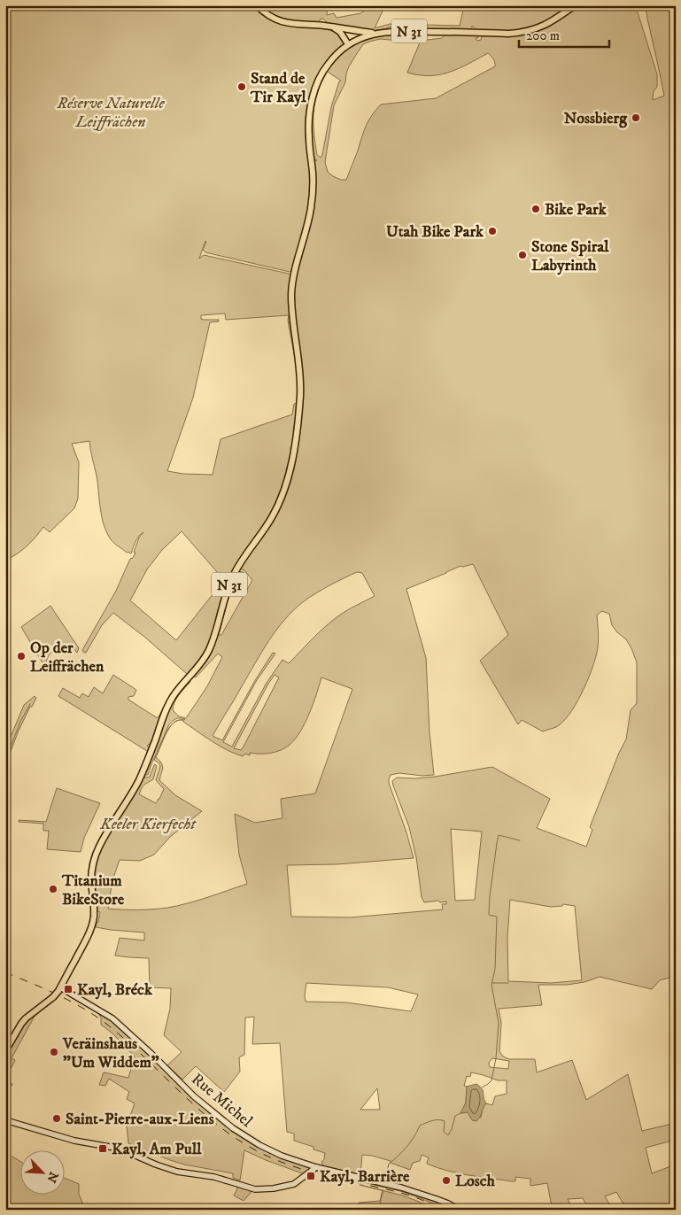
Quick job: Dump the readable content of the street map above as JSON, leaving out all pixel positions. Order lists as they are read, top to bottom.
{
  "streets": {
    "main road": ["N 31", "Rue Michel"]
  },
  "crossings": [
    ["N 31", "Rue Michel"]
  ],
  "parks": ["Réserve Naturelle Leiffrächen", "Keeler Kierfecht"],
  "places": {
    "other": [
      "Stand de Tir Kayl",
      "Nossbierg",
      "Bike Park",
      "Utah Bike Park",
      "Stone Spiral Labyrinth",
      "Op der Leiffrächen",
      "Titanium BikeStore",
      "Veräinshaus \"Um Widdem\"",
      "Saint-Pierre-aux-Liens",
      "Losch"
    ],
    "transit": ["Kayl, Bréck", "Kayl, Am Pull", "Kayl, Barrière"]
  },
  "scale_bar": "200 m",
  "north": "bottom right"
}
